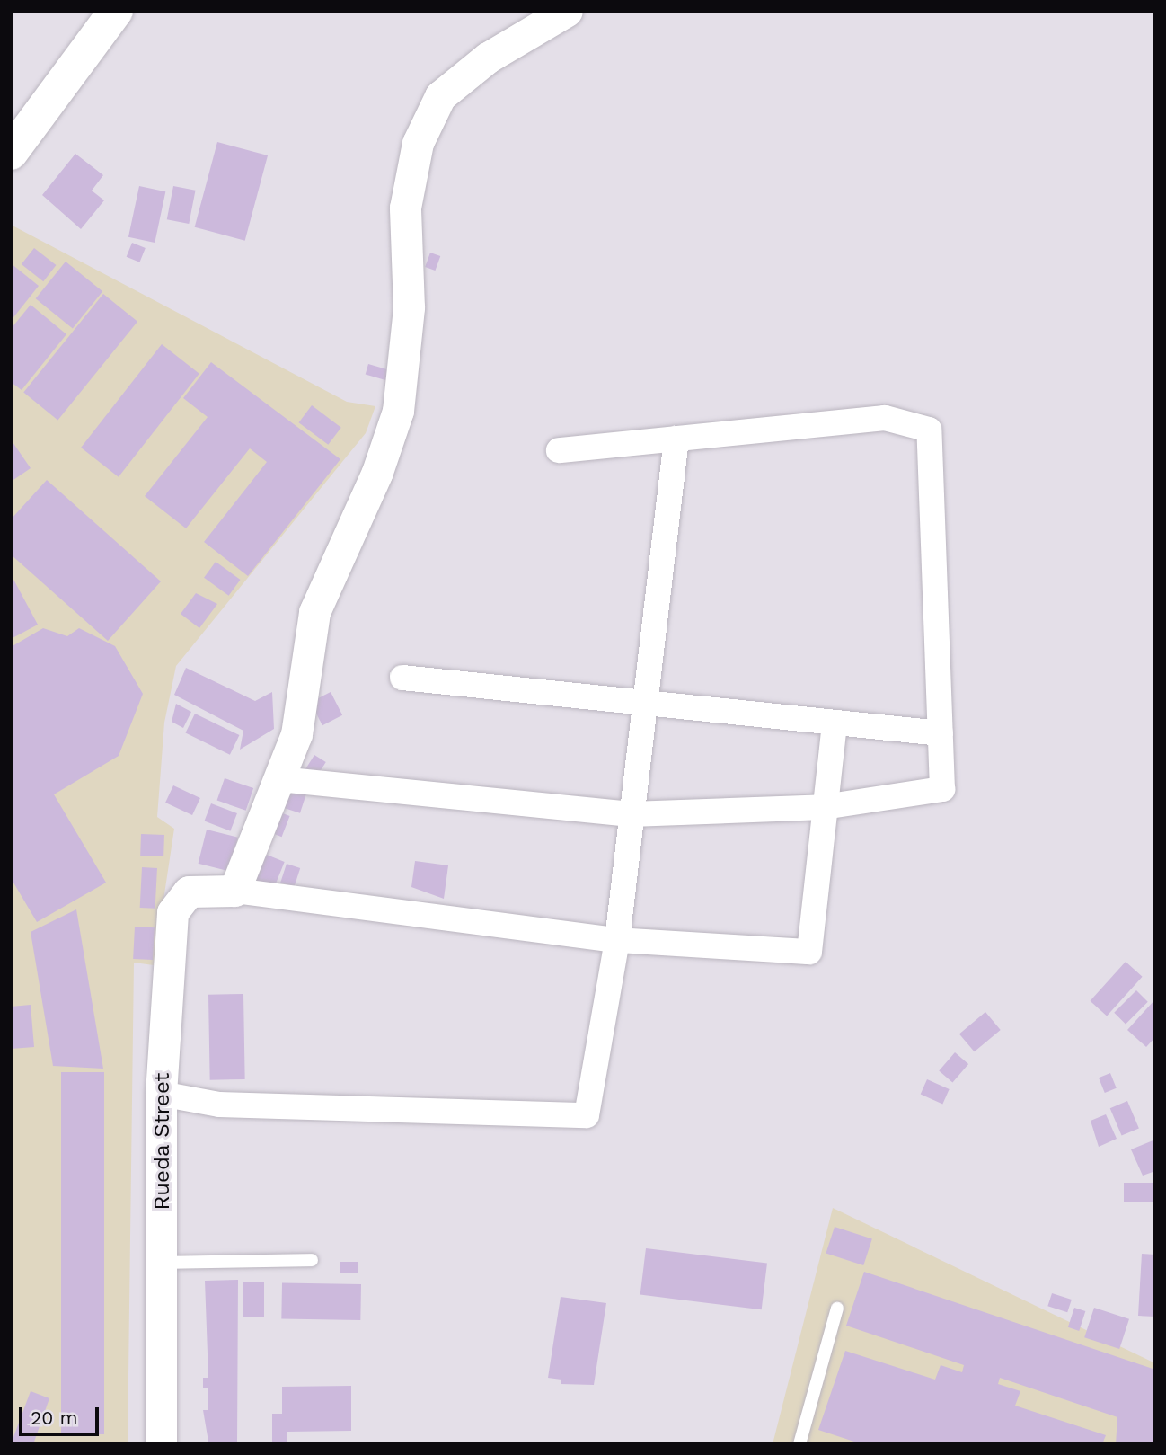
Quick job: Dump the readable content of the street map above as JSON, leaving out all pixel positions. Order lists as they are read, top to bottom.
{
  "streets": {
    "street": ["Rueda Street"]
  },
  "scale_bar": "20 m"
}
